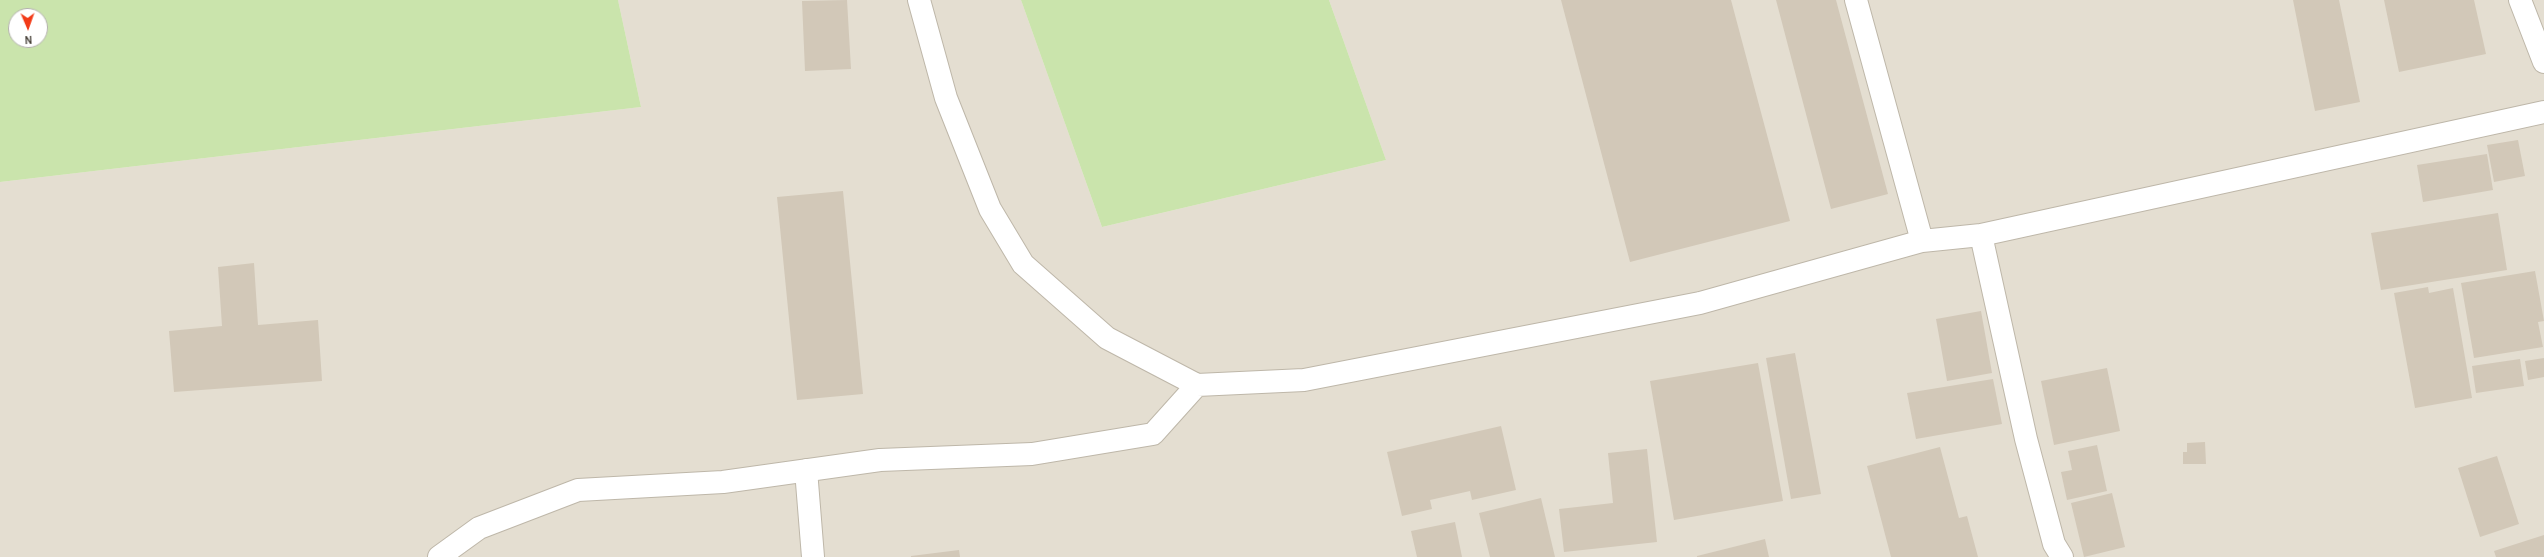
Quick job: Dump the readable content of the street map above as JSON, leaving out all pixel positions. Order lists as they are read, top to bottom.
{
  "north": "bottom"
}
